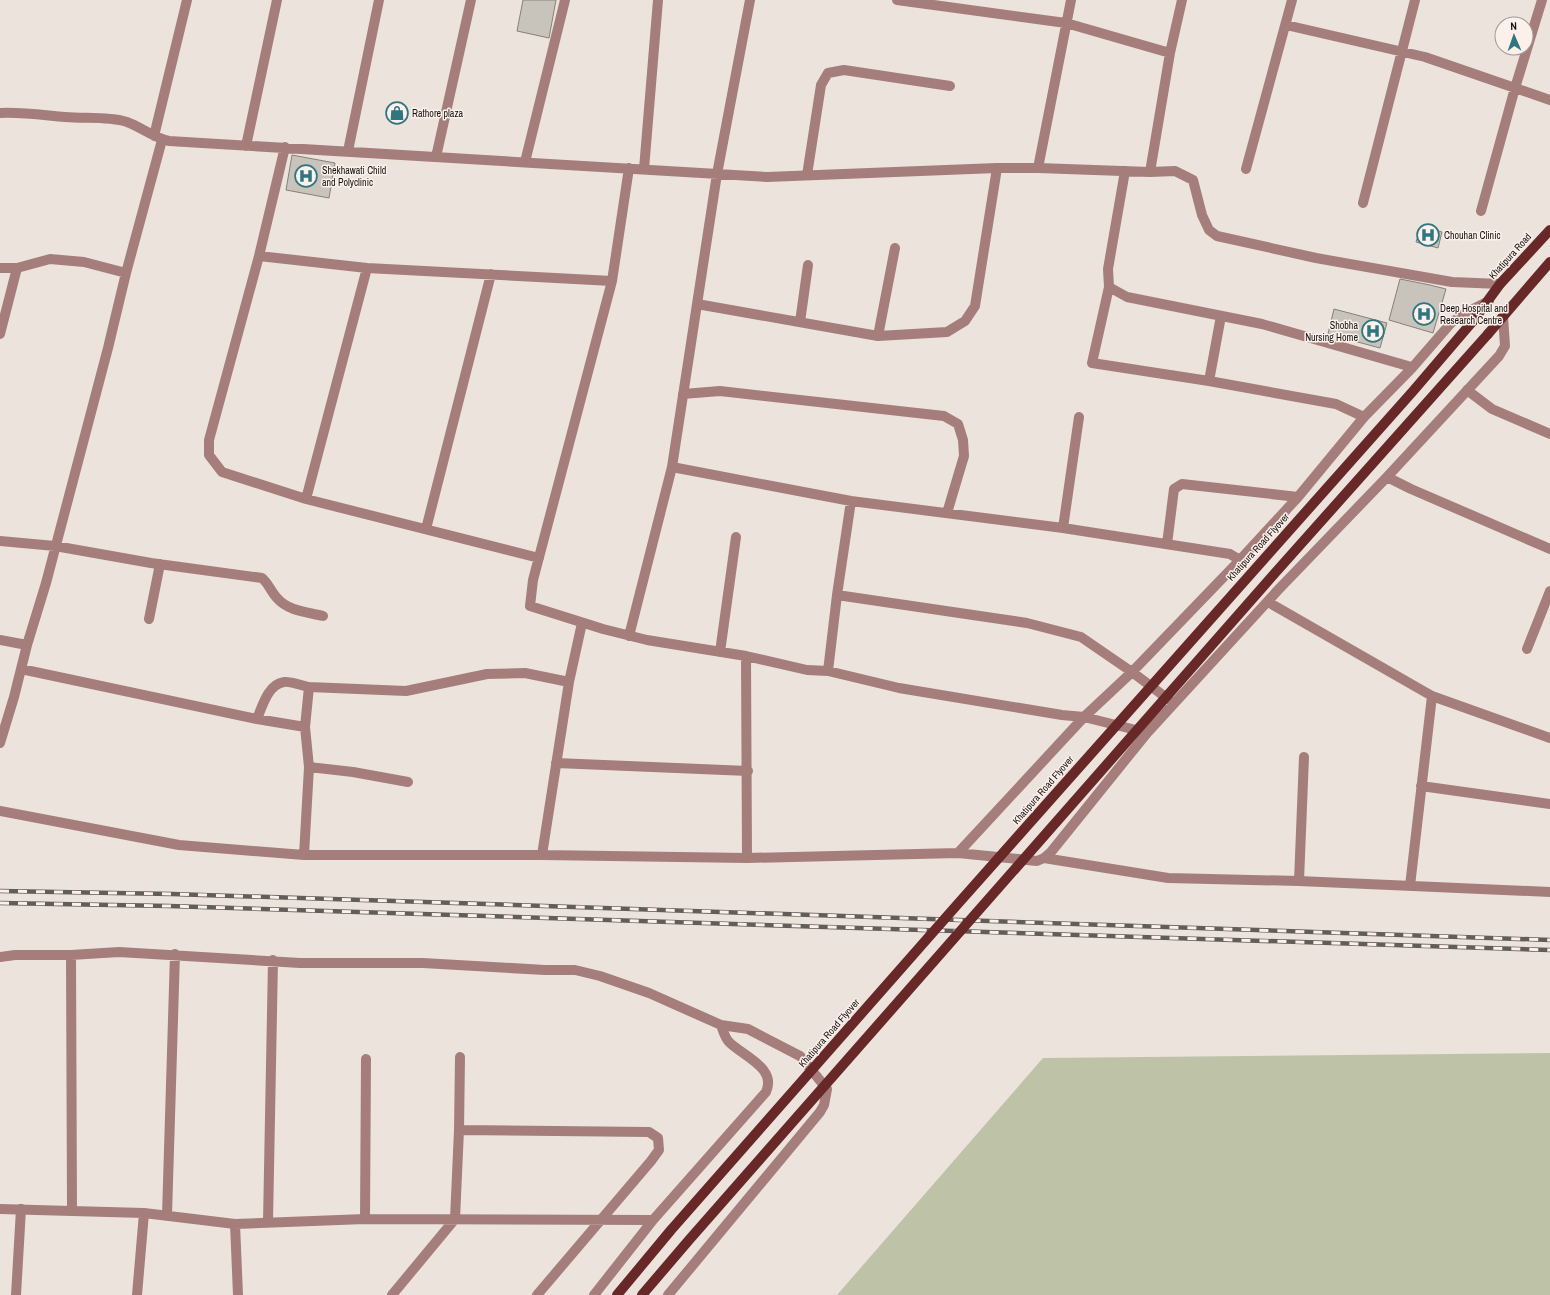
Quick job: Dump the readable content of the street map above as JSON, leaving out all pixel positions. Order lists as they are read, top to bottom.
{
  "streets": {
    "main road": ["Khatipura Road", "Khatipura Road Flyover"]
  },
  "crossings": [
    ["Khatipura Road", "Khatipura Road Flyover"]
  ],
  "places": {
    "shop": ["Rathore plaza"],
    "hospital": [
      "Shekhawati Child and Polyclinic",
      "Chouhan Clinic",
      "Deep Hospital and Research Centre",
      "Shobha Nursing Home"
    ]
  },
  "north": "top"
}
